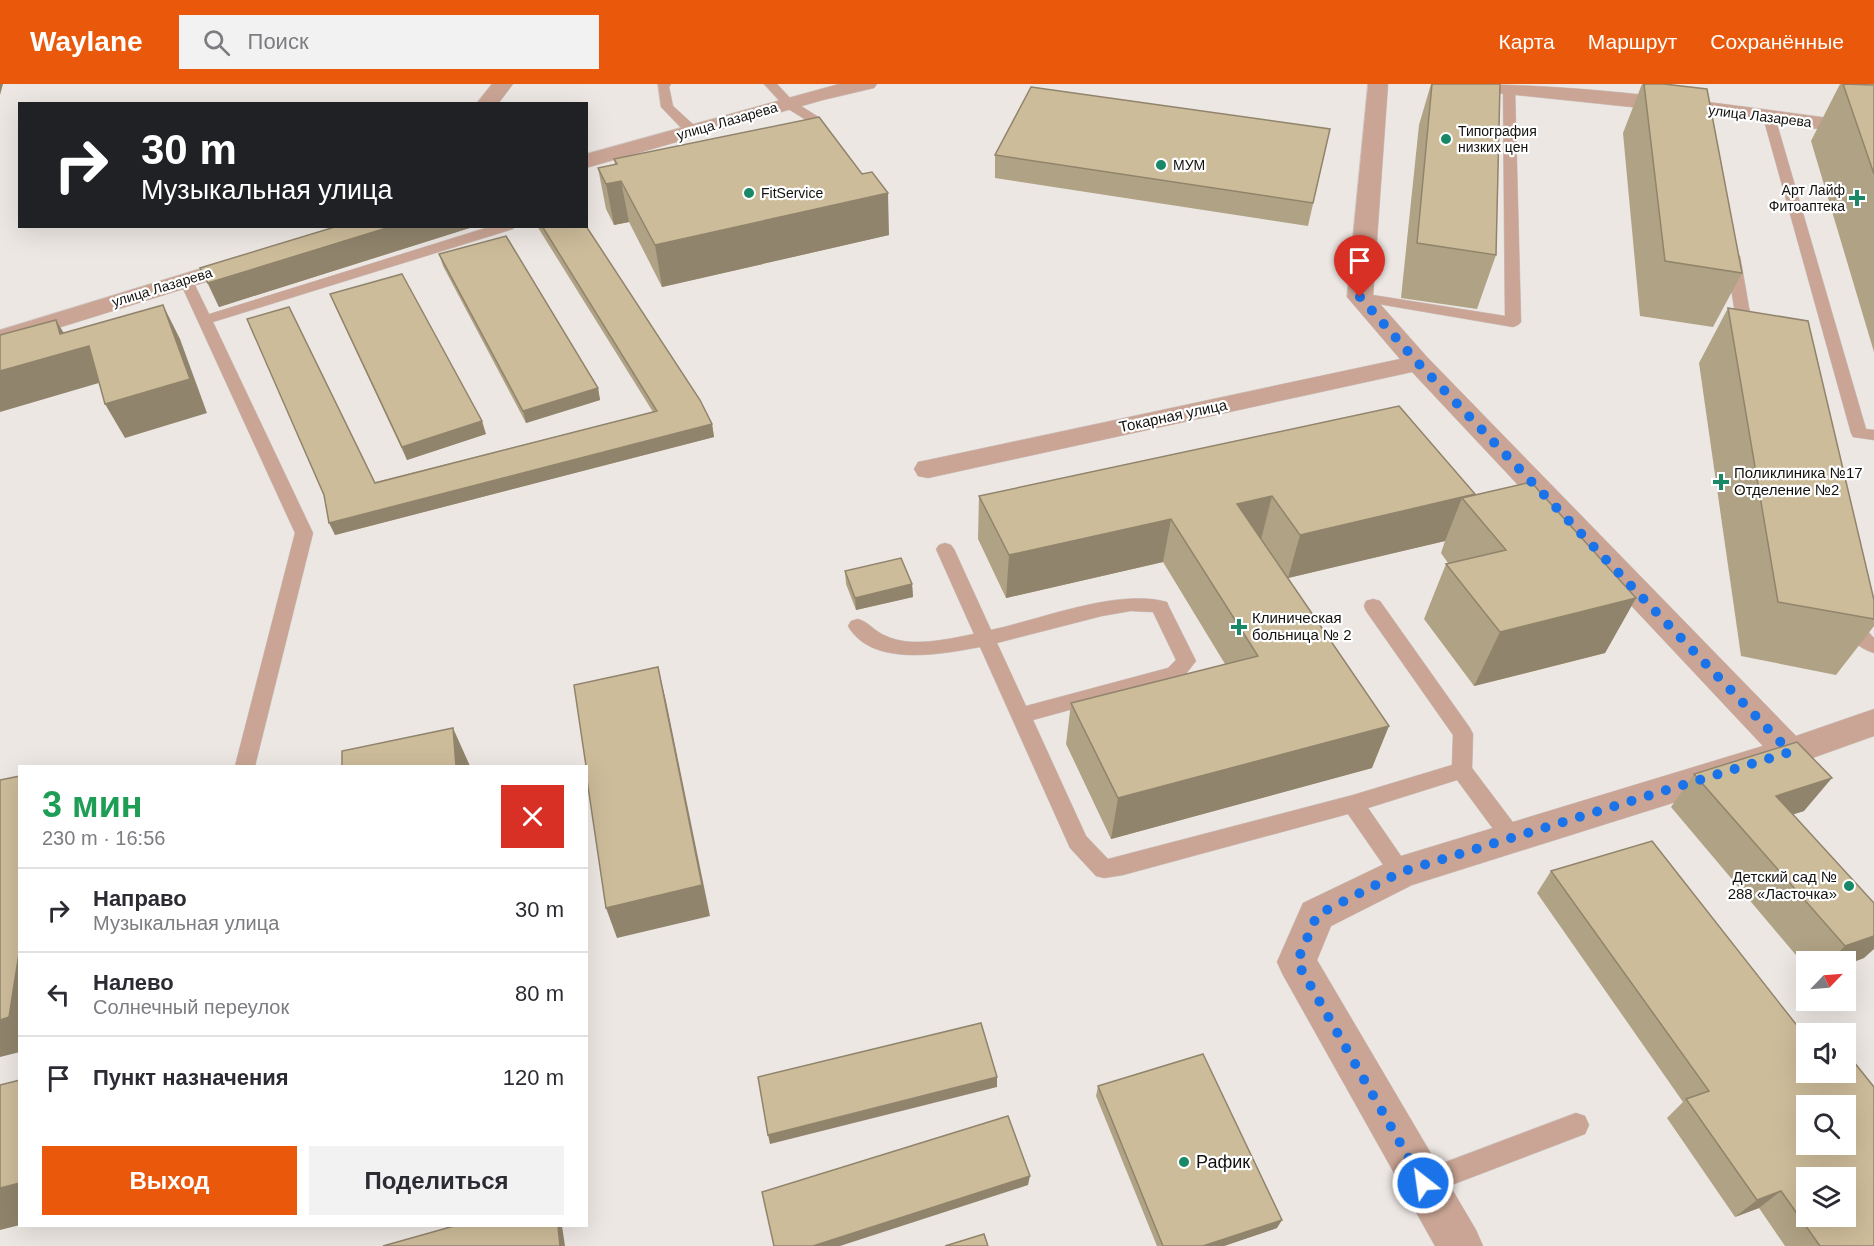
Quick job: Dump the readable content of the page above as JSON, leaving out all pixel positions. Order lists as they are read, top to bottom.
{
  "streets": {
    "street": ["улица Лазарева", "Токарная улица"]
  },
  "places": {
    "other": [
      "Типография низких цен",
      "МУМ",
      "FitService",
      "Детский сад № 288 «Ласточка»",
      "Рафик"
    ],
    "health": ["Арт Лайф Фитоаптека", "Поликлиника №17 Отделение №2", "Клиническая больница № 2"]
  },
  "north": "top right",
  "page": {
    "header": "Waylane",
    "search": "Поиск",
    "nav": ["Карта", "Маршрут", "Сохранённые"],
    "turn": ["30 m", "Музыкальная улица"],
    "heading": ["3 мин", "230 m · 16:56"],
    "list": [
      {
        "name": "Направо",
        "note": "Музыкальная улица",
        "value": "30 m"
      },
      {
        "name": "Налево",
        "note": "Солнечный переулок",
        "value": "80 m"
      },
      {
        "name": "Пункт назначения",
        "value": "120 m"
      }
    ],
    "buttons": ["Выход", "Поделиться"]
  }
}
